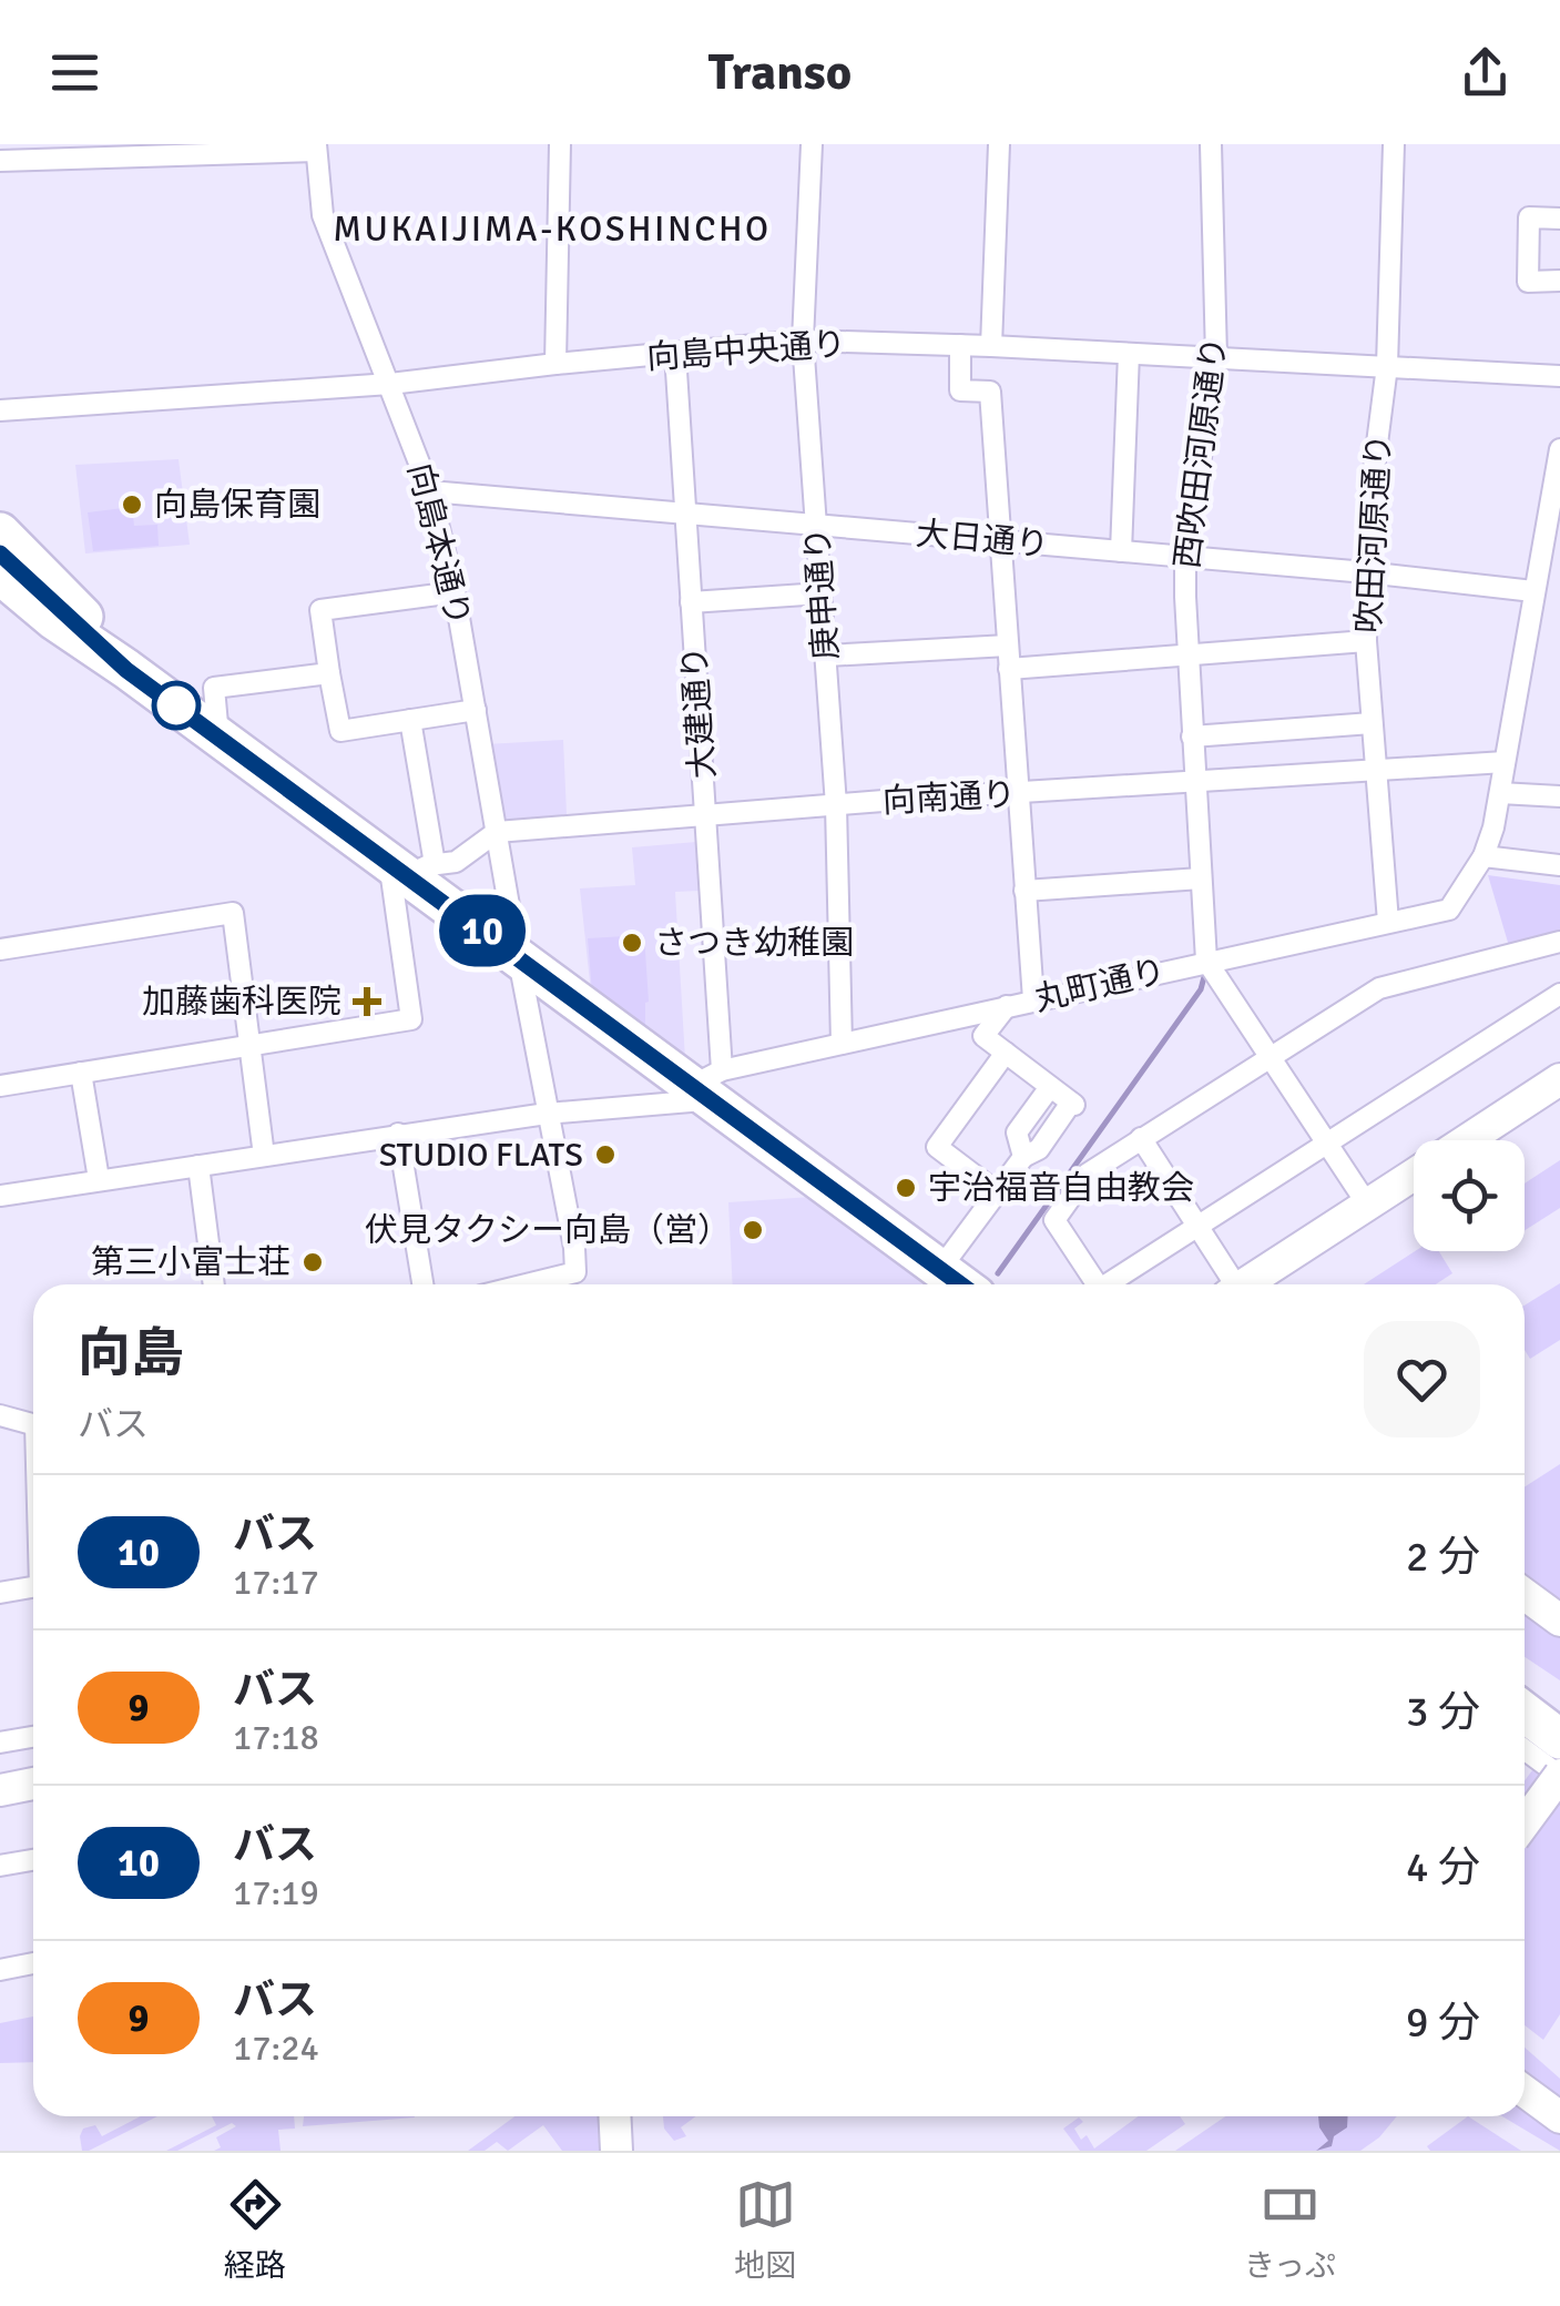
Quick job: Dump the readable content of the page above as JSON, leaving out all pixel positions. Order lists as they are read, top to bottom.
{
  "streets": {
    "street": [
      "向島中央通り",
      "西吹田河原通り",
      "吹田河原通り",
      "大日通り",
      "向島本通り",
      "庚申通り",
      "大建通り",
      "向南通り",
      "丸町通り"
    ]
  },
  "crossings": [
    ["向島中央通り", "西吹田河原通り"],
    ["向島中央通り", "吹田河原通り"],
    ["向島中央通り", "向島本通り"],
    ["向島中央通り", "庚申通り"],
    ["向島中央通り", "大建通り"],
    ["西吹田河原通り", "大日通り"],
    ["西吹田河原通り", "向南通り"],
    ["西吹田河原通り", "丸町通り"],
    ["吹田河原通り", "大日通り"],
    ["吹田河原通り", "向南通り"],
    ["吹田河原通り", "丸町通り"],
    ["大日通り", "向島本通り"],
    ["大日通り", "庚申通り"],
    ["大日通り", "大建通り"],
    ["大日通り", "丸町通り"],
    ["向島本通り", "向南通り"],
    ["向島本通り", "丸町通り"],
    ["庚申通り", "向南通り"],
    ["庚申通り", "丸町通り"],
    ["大建通り", "向南通り"],
    ["大建通り", "丸町通り"],
    ["向南通り", "丸町通り"]
  ],
  "districts": ["MUKAIJIMA-KOSHINCHO"],
  "places": {
    "other": [
      "向島保育園",
      "さつき幼稚園",
      "STUDIO FLATS",
      "宇治福音自由教会",
      "伏見タクシー向島（営）",
      "第三小富士荘"
    ],
    "health": ["加藤歯科医院"]
  },
  "lines": ["bus line 10"],
  "page": {
    "header": "Transo",
    "on_map": "10",
    "heading": ["向島", "バス"],
    "list": [
      {
        "mark": "10",
        "name": "バス",
        "note": "17:17",
        "value": "2 分"
      },
      {
        "mark": "9",
        "name": "バス",
        "note": "17:18",
        "value": "3 分"
      },
      {
        "mark": "10",
        "name": "バス",
        "note": "17:19",
        "value": "4 分"
      },
      {
        "mark": "9",
        "name": "バス",
        "note": "17:24",
        "value": "9 分"
      }
    ],
    "tabs": ["経路", "地図", "きっぷ"]
  }
}
